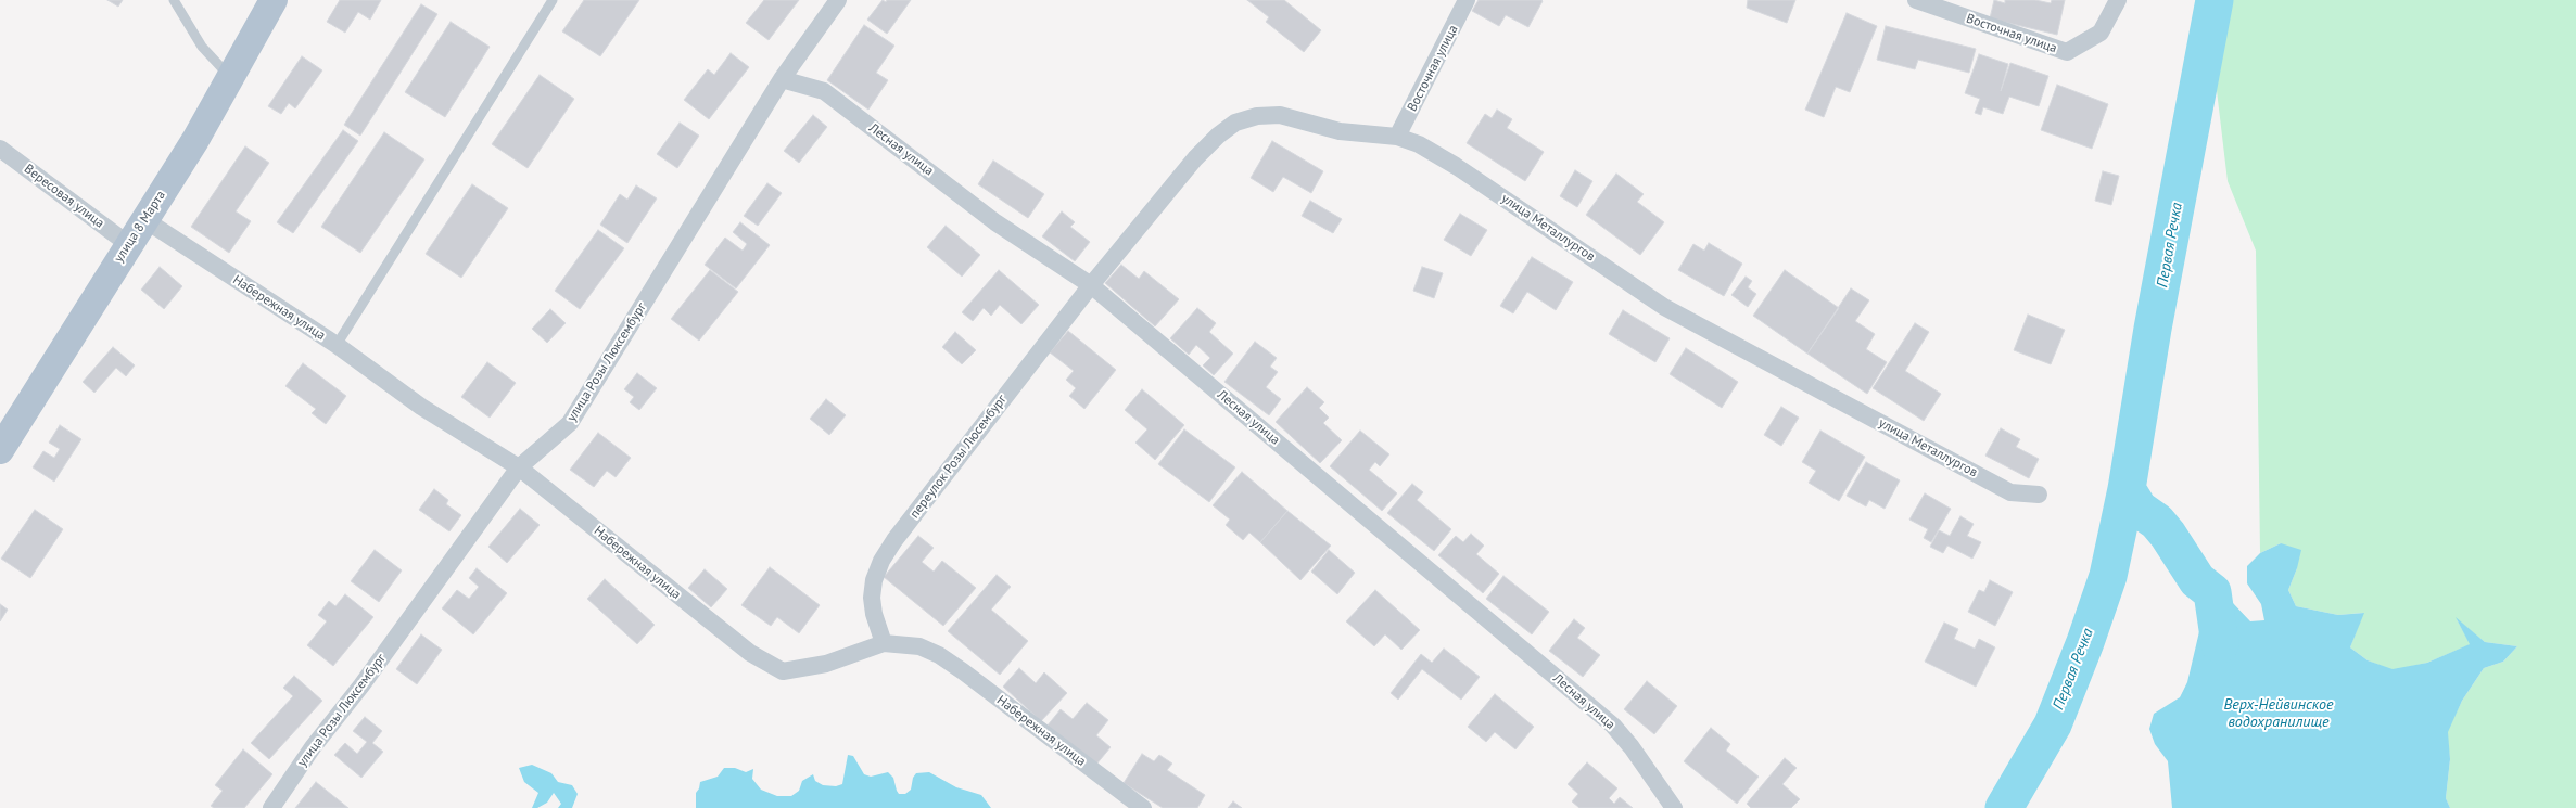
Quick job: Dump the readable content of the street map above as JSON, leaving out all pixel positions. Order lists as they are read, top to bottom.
{
  "streets": {
    "main road": ["улица 8 Марта"],
    "street": [
      "Восточная улица",
      "Лесная улица",
      "Вересовая улица",
      "улица Металлургов",
      "Набережная улица",
      "улица Розы Люксембург",
      "переулок Розы Люсембург"
    ]
  },
  "crossings": [
    ["Восточная улица", "улица Металлургов"],
    ["Лесная улица", "улица Металлургов"],
    ["Лесная улица", "улица Розы Люксембург"],
    ["Лесная улица", "переулок Розы Люсембург"],
    ["Вересовая улица", "улица 8 Марта"],
    ["улица 8 Марта", "Набережная улица"],
    ["улица Металлургов", "переулок Розы Люсембург"],
    ["Набережная улица", "улица Розы Люксембург"],
    ["Набережная улица", "переулок Розы Люсембург"]
  ],
  "water": ["Первая Речка", "Верх-Нейвинское водохранилище"]
}
